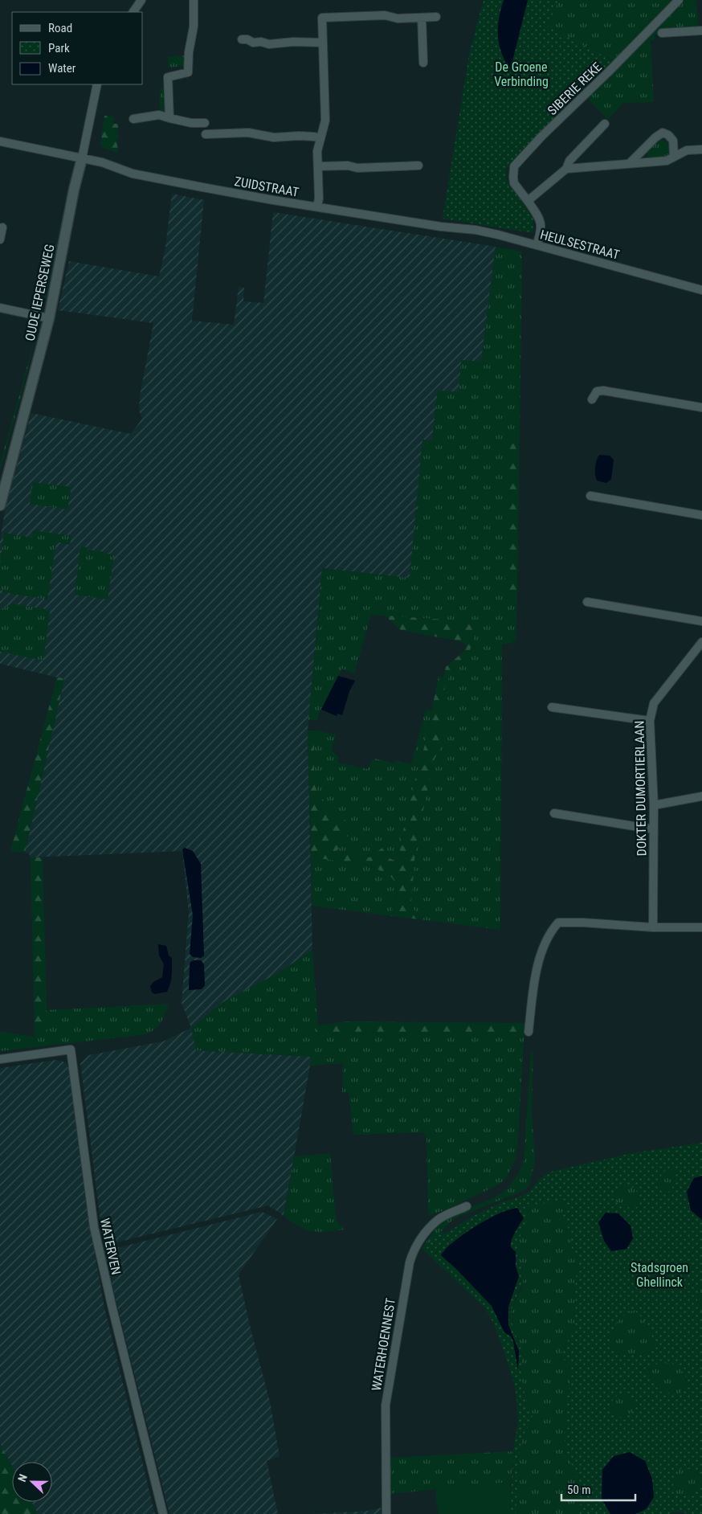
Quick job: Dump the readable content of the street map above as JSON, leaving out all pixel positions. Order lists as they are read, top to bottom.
{
  "streets": {
    "street": [
      "SIBERIE REKE",
      "ZUIDSTRAAT",
      "HEULSESTRAAT",
      "OUDE IEPERSEWEG",
      "DOKTER DUMORTIERLAAN",
      "WATERVEN",
      "WATERHOENNEST"
    ]
  },
  "crossings": [
    ["SIBERIE REKE", "HEULSESTRAAT"],
    ["ZUIDSTRAAT", "HEULSESTRAAT"],
    ["ZUIDSTRAAT", "OUDE IEPERSEWEG"]
  ],
  "parks": ["De Groene Verbinding", "Stadsgroen Ghellinck"],
  "legend": ["Road", "Park", "Water"],
  "scale_bar": "50 m",
  "north": "left"
}
